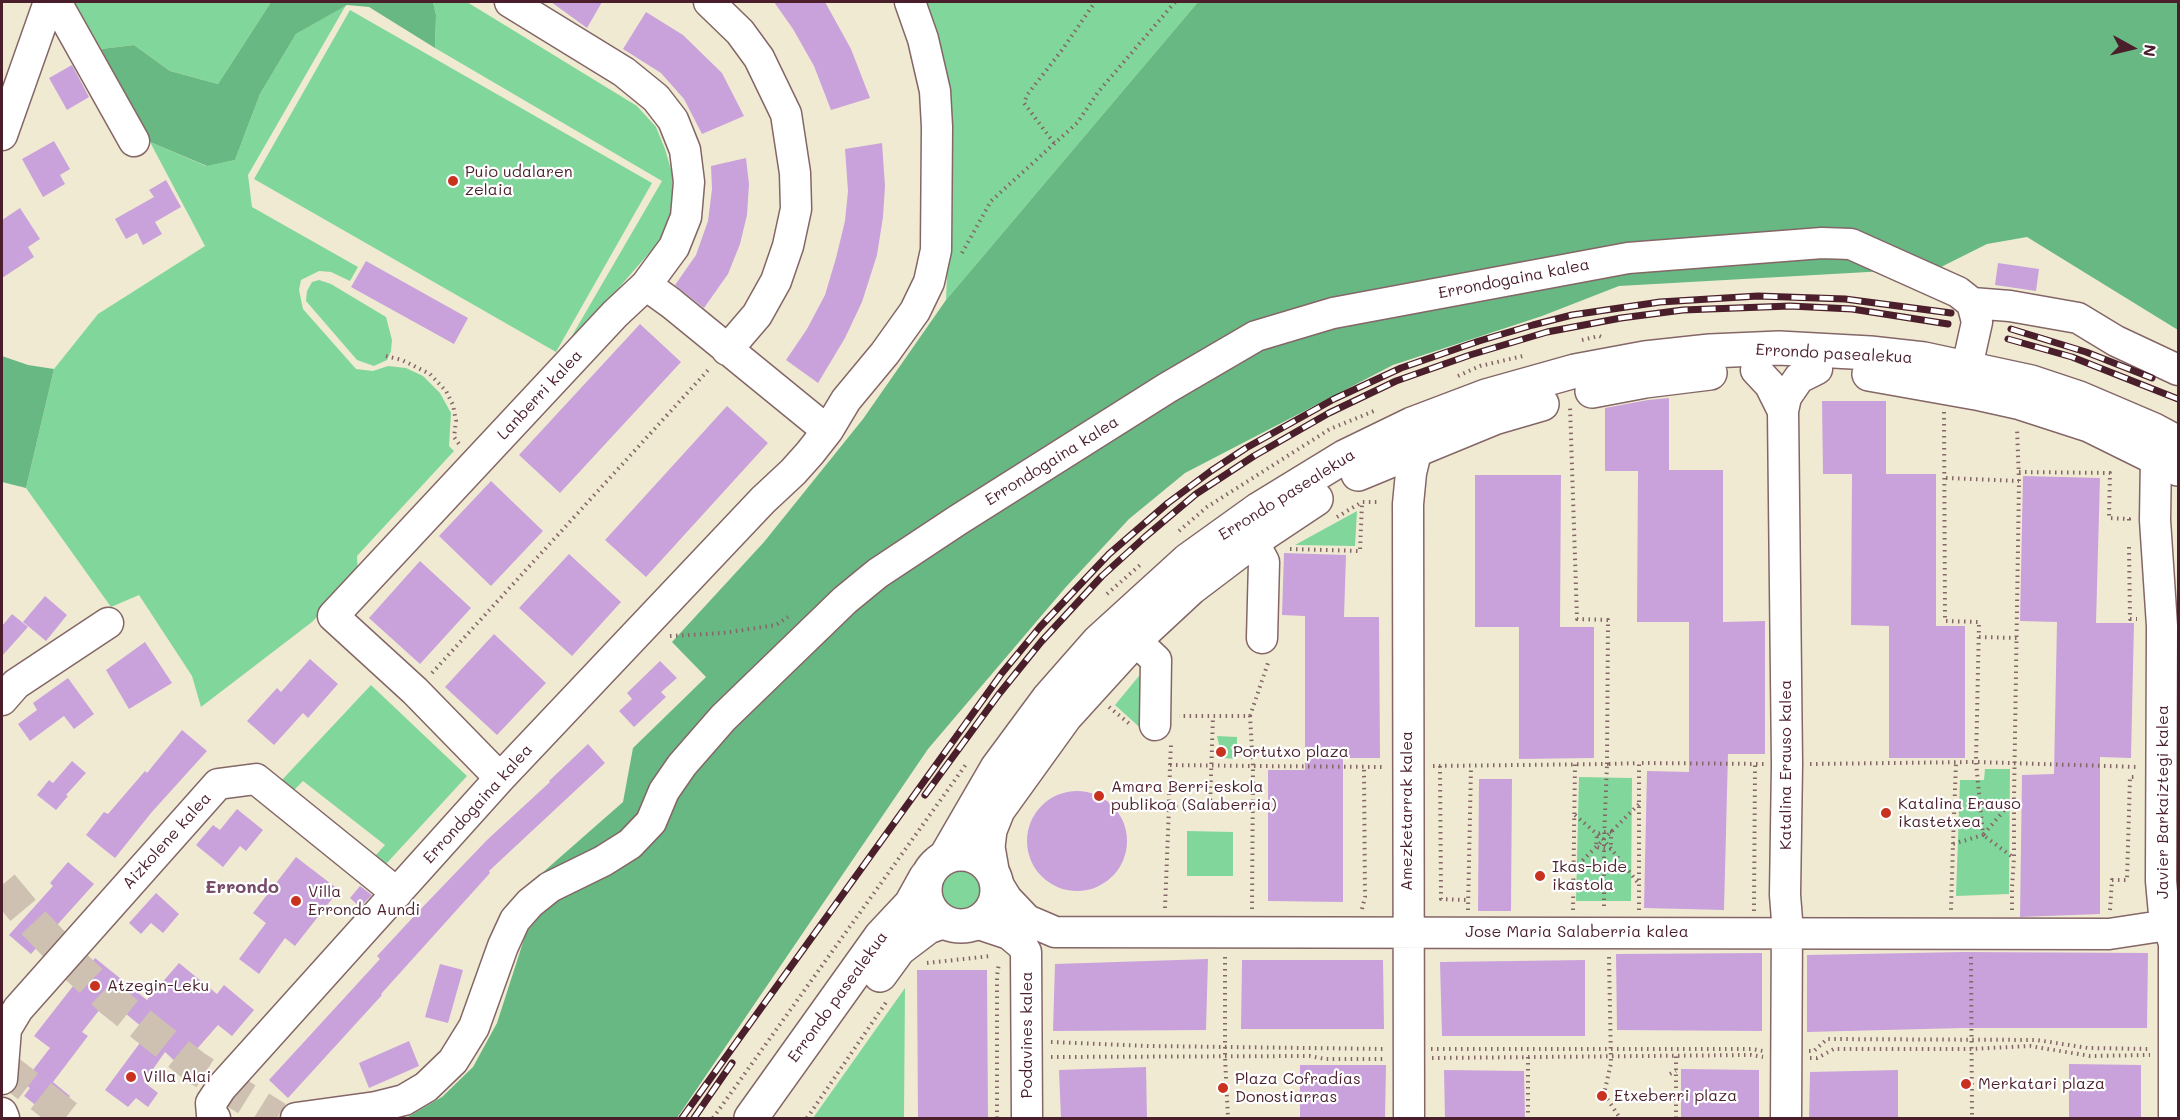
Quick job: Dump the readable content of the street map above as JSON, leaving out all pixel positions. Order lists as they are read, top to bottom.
{
  "streets": {
    "main road": ["Errondo pasealekua"],
    "street": [
      "Errondogaina kalea",
      "Lanberri kalea",
      "Katalina Erauso kalea",
      "Javier Barkaiztegi kalea",
      "Amezketarrak kalea",
      "Aizkolene kalea",
      "Jose Maria Salaberria kalea",
      "Podavines kalea"
    ]
  },
  "crossings": [
    ["Errondogaina kalea", "Lanberri kalea"],
    ["Errondogaina kalea", "Aizkolene kalea"],
    ["Errondo pasealekua", "Katalina Erauso kalea"],
    ["Errondo pasealekua", "Javier Barkaiztegi kalea"],
    ["Errondo pasealekua", "Amezketarrak kalea"],
    ["Errondo pasealekua", "Jose Maria Salaberria kalea"],
    ["Errondo pasealekua", "Podavines kalea"],
    ["Katalina Erauso kalea", "Jose Maria Salaberria kalea"],
    ["Javier Barkaiztegi kalea", "Jose Maria Salaberria kalea"],
    ["Amezketarrak kalea", "Jose Maria Salaberria kalea"],
    ["Jose Maria Salaberria kalea", "Podavines kalea"]
  ],
  "districts": ["Errondo"],
  "places": [
    "Puio udalaren zelaia",
    "Portutxo plaza",
    "Amara Berri eskola publikoa (Salaberria)",
    "Katalina Erauso ikastetxea",
    "Ikas-bide ikastola",
    "Villa Errondo Aundi",
    "Atzegin-Leku",
    "Villa Alai",
    "Merkatari plaza",
    "Plaza Cofradías Donostiarras",
    "Etxeberri plaza"
  ],
  "north": "right"
}
